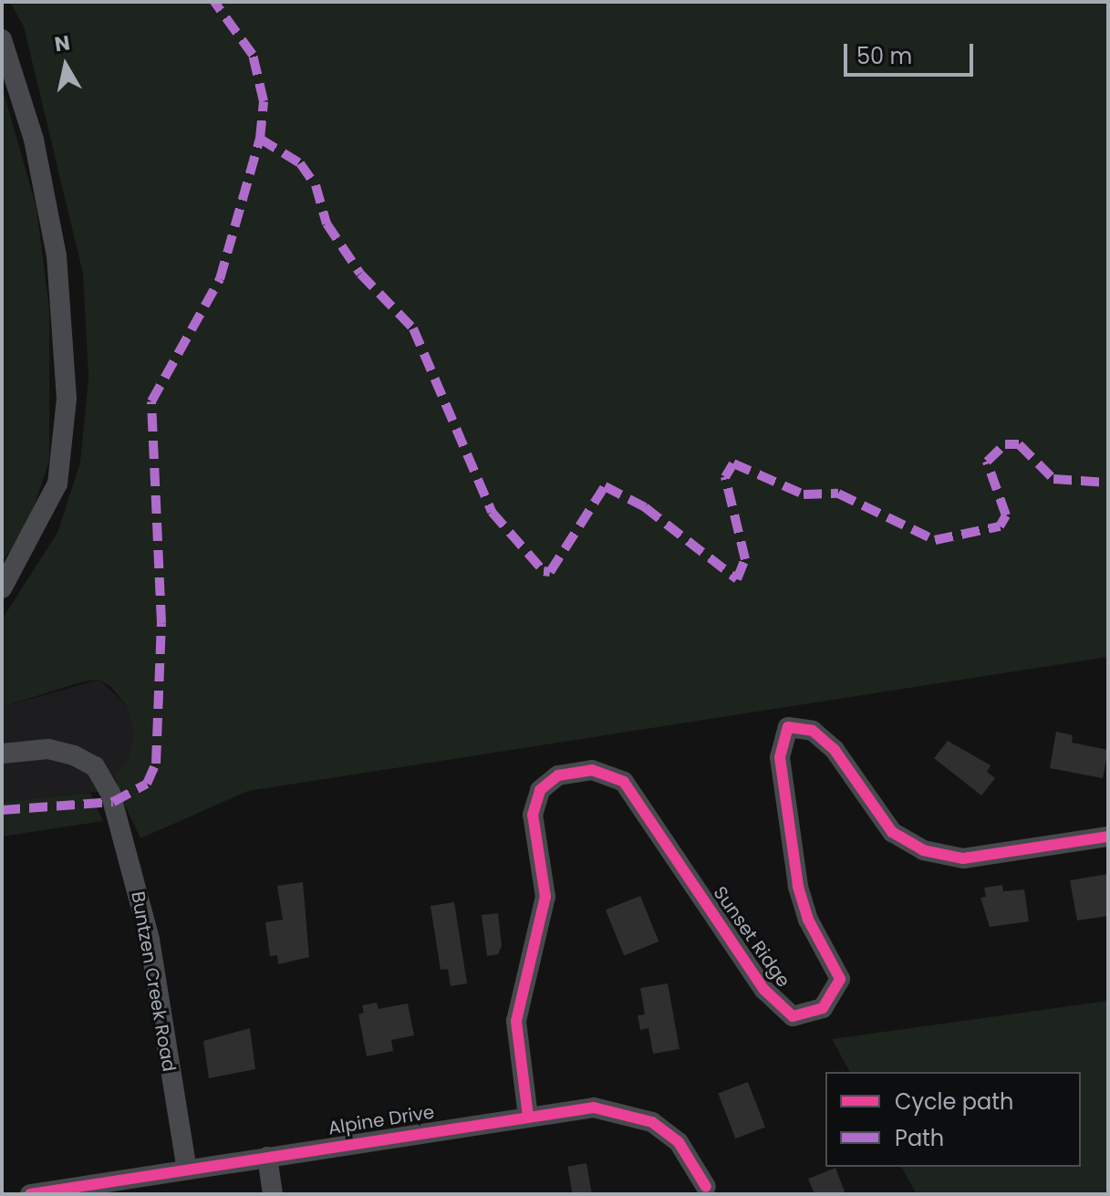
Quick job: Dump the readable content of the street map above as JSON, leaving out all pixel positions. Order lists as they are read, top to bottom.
{
  "streets": {
    "street": ["Sunset Ridge", "Buntzen Creek Road", "Alpine Drive"]
  },
  "crossings": [
    ["Sunset Ridge", "Alpine Drive"],
    ["Buntzen Creek Road", "Alpine Drive"]
  ],
  "legend": ["Cycle path", "Path"],
  "scale_bar": "50 m",
  "north": "top"
}
